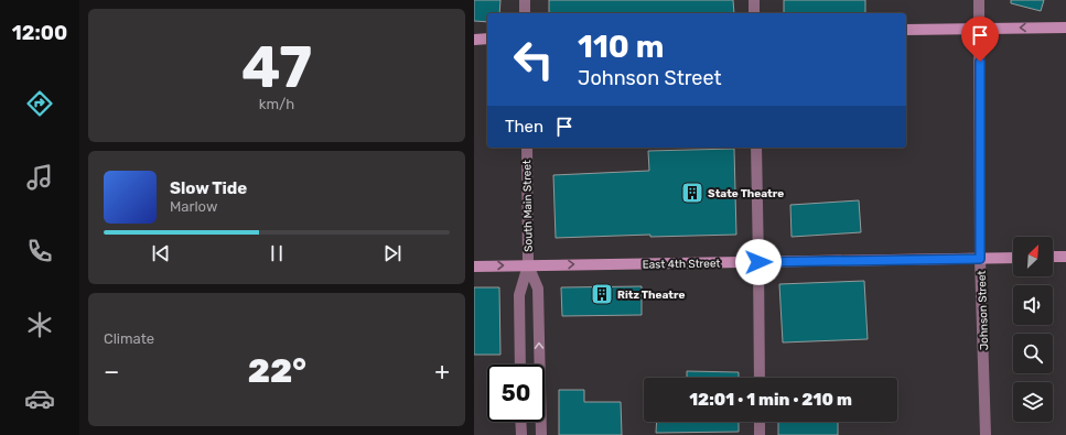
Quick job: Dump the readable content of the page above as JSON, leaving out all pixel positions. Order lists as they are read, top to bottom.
{
  "streets": {
    "main road": ["East 4th Street"],
    "street": ["South Main Street", "Johnson Street"]
  },
  "crossings": [
    ["South Main Street", "East 4th Street"],
    ["East 4th Street", "Johnson Street"]
  ],
  "one_way": ["East 4th Street"],
  "places": {
    "building": ["State Theatre", "Ritz Theatre"]
  },
  "north": "top right",
  "page": {
    "tabs": "12:00",
    "tile": [
      ["47", "km/h"],
      "Climate"
    ],
    "turn": ["110 m", "Johnson Street"],
    "then": "Then",
    "song": ["Slow Tide", "Marlow"],
    "heat": ["−", "22°", "+"],
    "limit": "50",
    "trip": "12:01 · 1 min · 210 m"
  }
}
